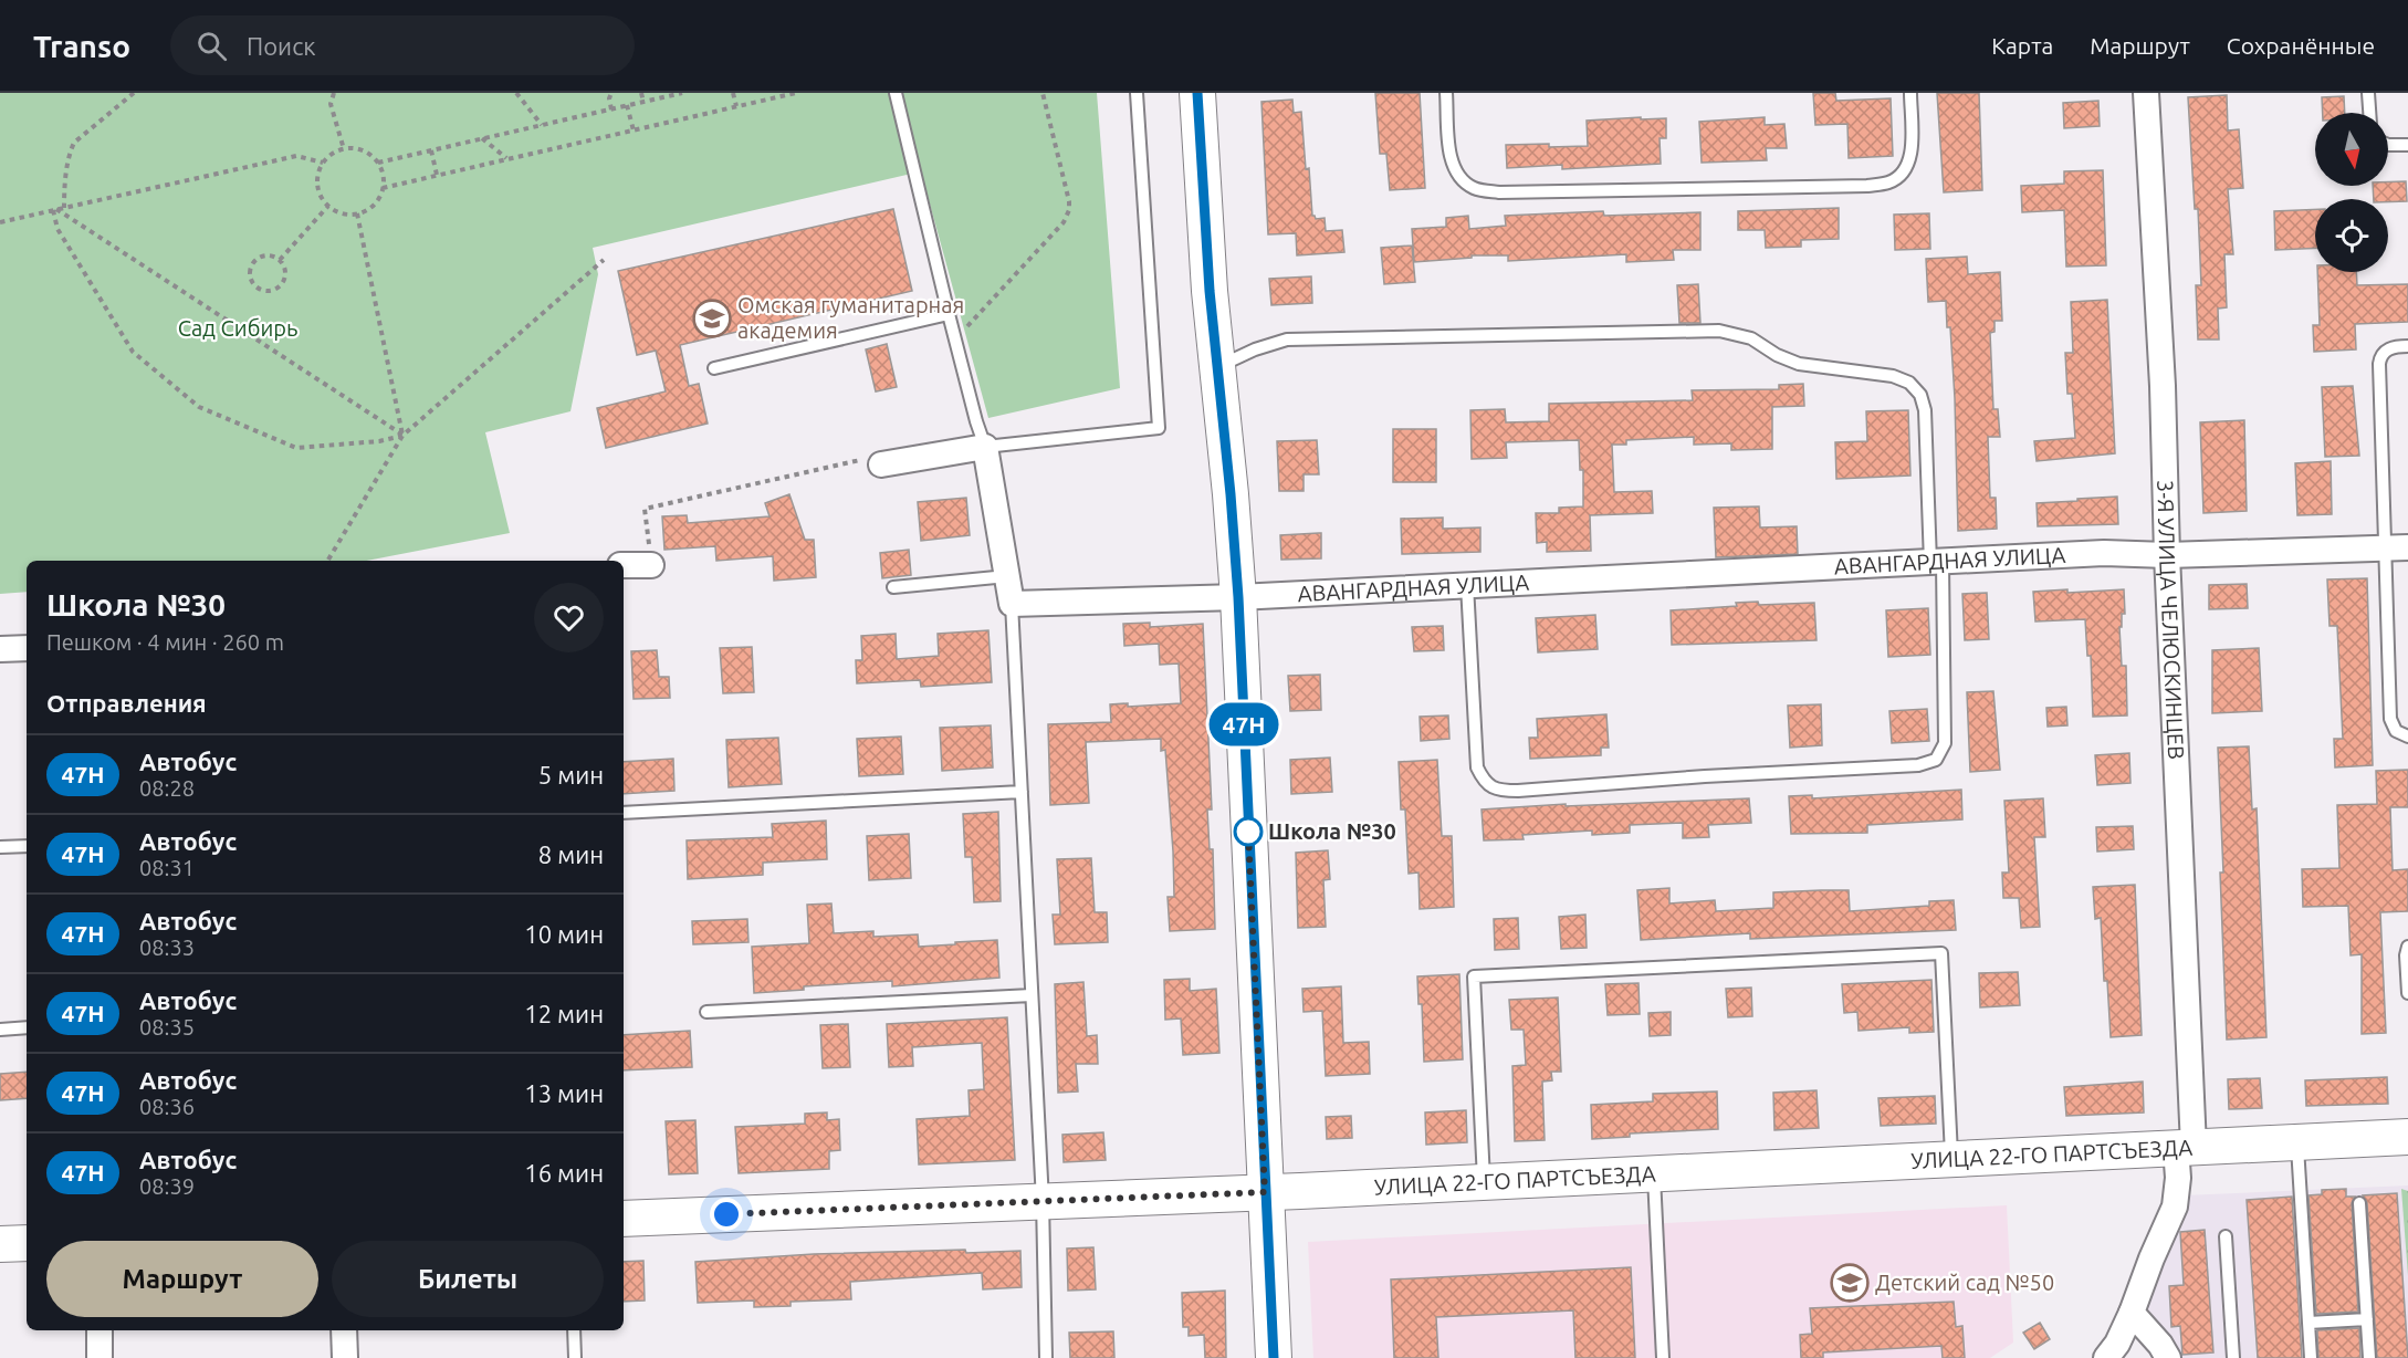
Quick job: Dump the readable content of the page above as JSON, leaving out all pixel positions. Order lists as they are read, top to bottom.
{
  "streets": {
    "main road": ["УЛИЦА 22-ГО ПАРТСЪЕЗДА"],
    "street": ["АВАНГАРДНАЯ УЛИЦА", "3-Я УЛИЦА ЧЕЛЮСКИНЦЕВ"]
  },
  "crossings": [
    ["АВАНГАРДНАЯ УЛИЦА", "3-Я УЛИЦА ЧЕЛЮСКИНЦЕВ"],
    ["3-Я УЛИЦА ЧЕЛЮСКИНЦЕВ", "УЛИЦА 22-ГО ПАРТСЪЕЗДА"]
  ],
  "parks": ["Сад Сибирь"],
  "places": {
    "school or university": ["Омская гуманитарная академия", "Детский сад №50"],
    "other": ["Школа №30"]
  },
  "lines": ["bus line 47Н"],
  "north": "bottom",
  "page": {
    "header": "Transo",
    "search": "Поиск",
    "nav": ["Карта", "Маршрут", "Сохранённые"],
    "on_map": "47Н",
    "heading": [
      ["Школа №30", "Пешком · 4 мин · 260 m"],
      "Отправления"
    ],
    "list": [
      {
        "mark": "47Н",
        "name": "Автобус",
        "note": "08:28",
        "value": "5 мин"
      },
      {
        "mark": "47Н",
        "name": "Автобус",
        "note": "08:31",
        "value": "8 мин"
      },
      {
        "mark": "47Н",
        "name": "Автобус",
        "note": "08:33",
        "value": "10 мин"
      },
      {
        "mark": "47Н",
        "name": "Автобус",
        "note": "08:35",
        "value": "12 мин"
      },
      {
        "mark": "47Н",
        "name": "Автобус",
        "note": "08:36",
        "value": "13 мин"
      },
      {
        "mark": "47Н",
        "name": "Автобус",
        "note": "08:39",
        "value": "16 мин"
      }
    ],
    "buttons": ["Маршрут", "Билеты"]
  }
}
